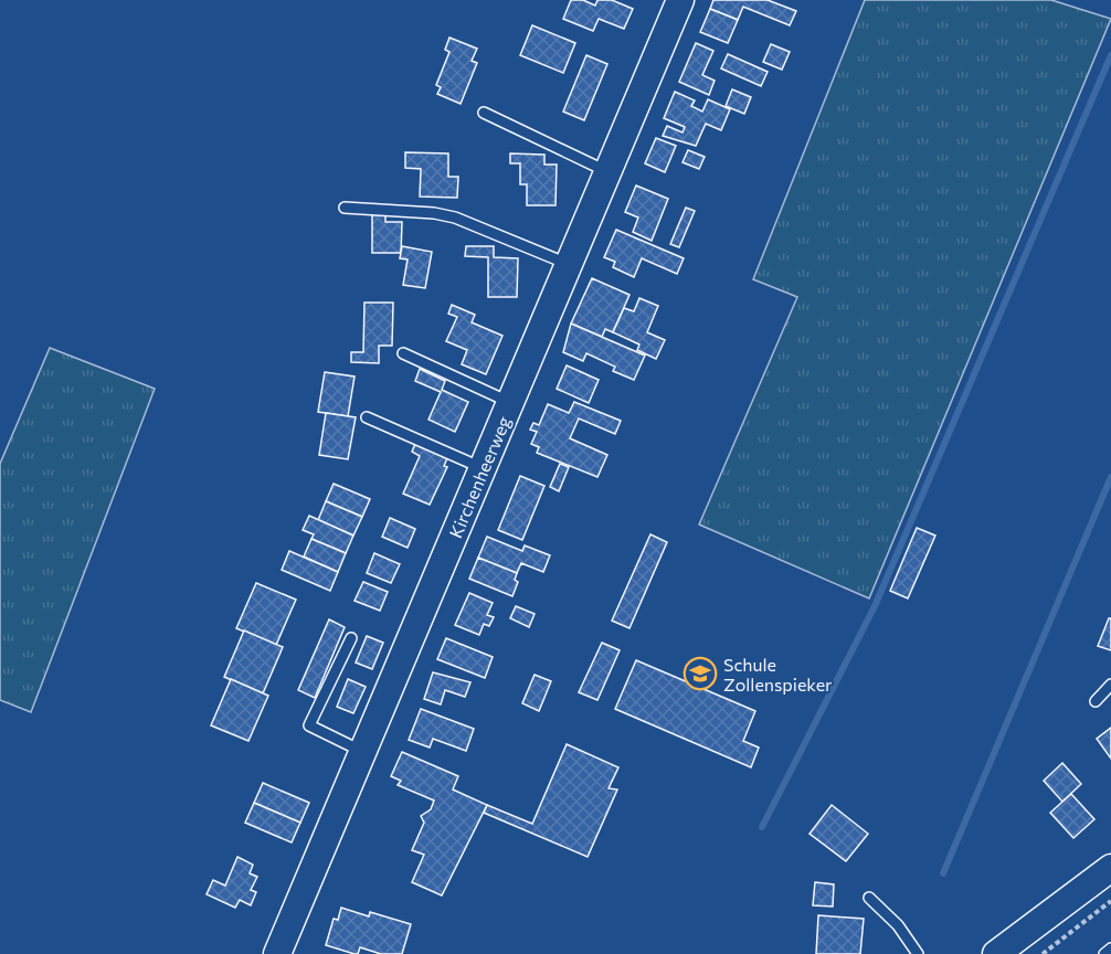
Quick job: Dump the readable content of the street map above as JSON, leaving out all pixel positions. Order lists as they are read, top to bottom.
{
  "streets": {
    "main road": ["Kirchenheerweg"]
  },
  "places": {
    "school or university": ["Schule Zollenspieker"]
  }
}
